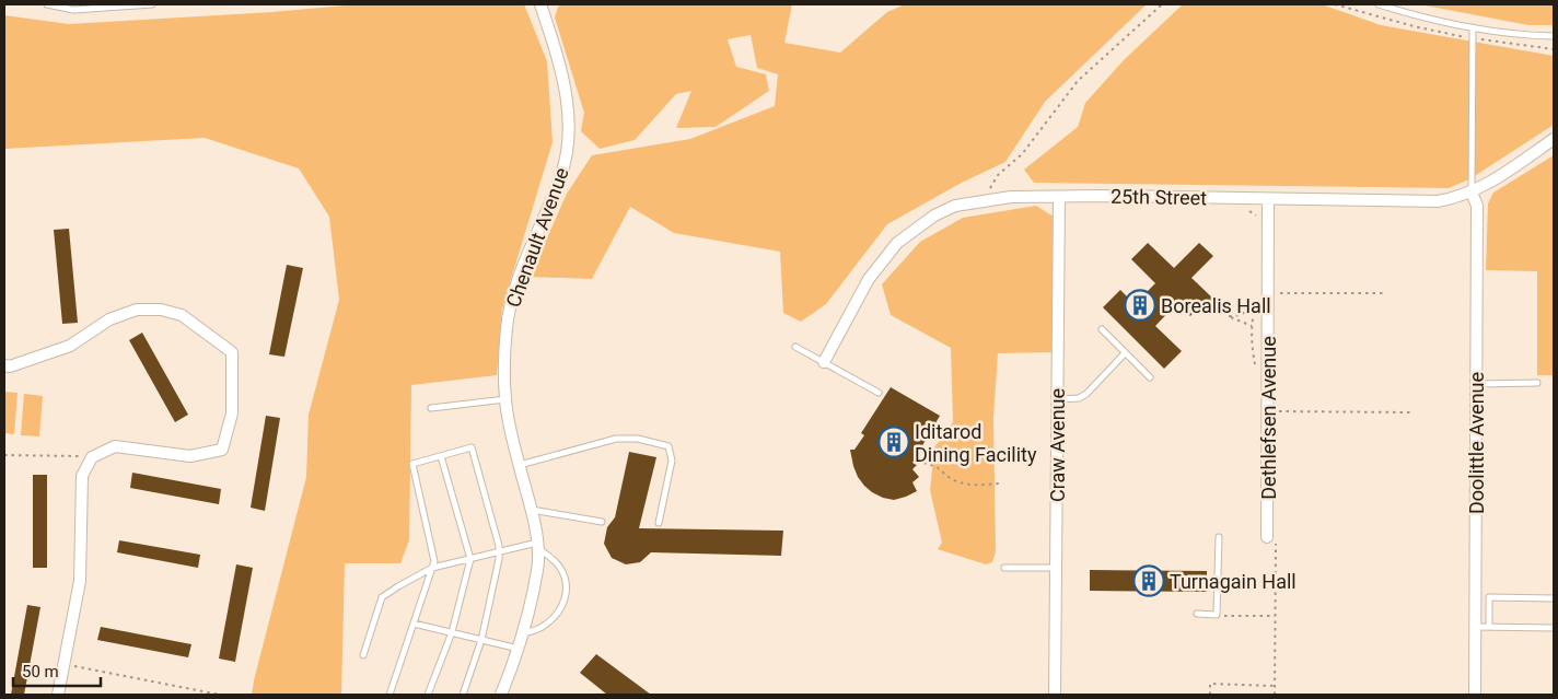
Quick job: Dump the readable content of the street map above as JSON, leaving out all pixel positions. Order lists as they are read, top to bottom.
{
  "streets": {
    "street": [
      "25th Street",
      "Chenault Avenue",
      "Dethlefsen Avenue",
      "Doolittle Avenue",
      "Craw Avenue"
    ]
  },
  "crossings": [
    ["25th Street", "Dethlefsen Avenue"],
    ["25th Street", "Doolittle Avenue"],
    ["25th Street", "Craw Avenue"]
  ],
  "places": {
    "building": ["Borealis Hall", "Iditarod Dining Facility", "Turnagain Hall"]
  },
  "scale_bar": "50 m"
}
